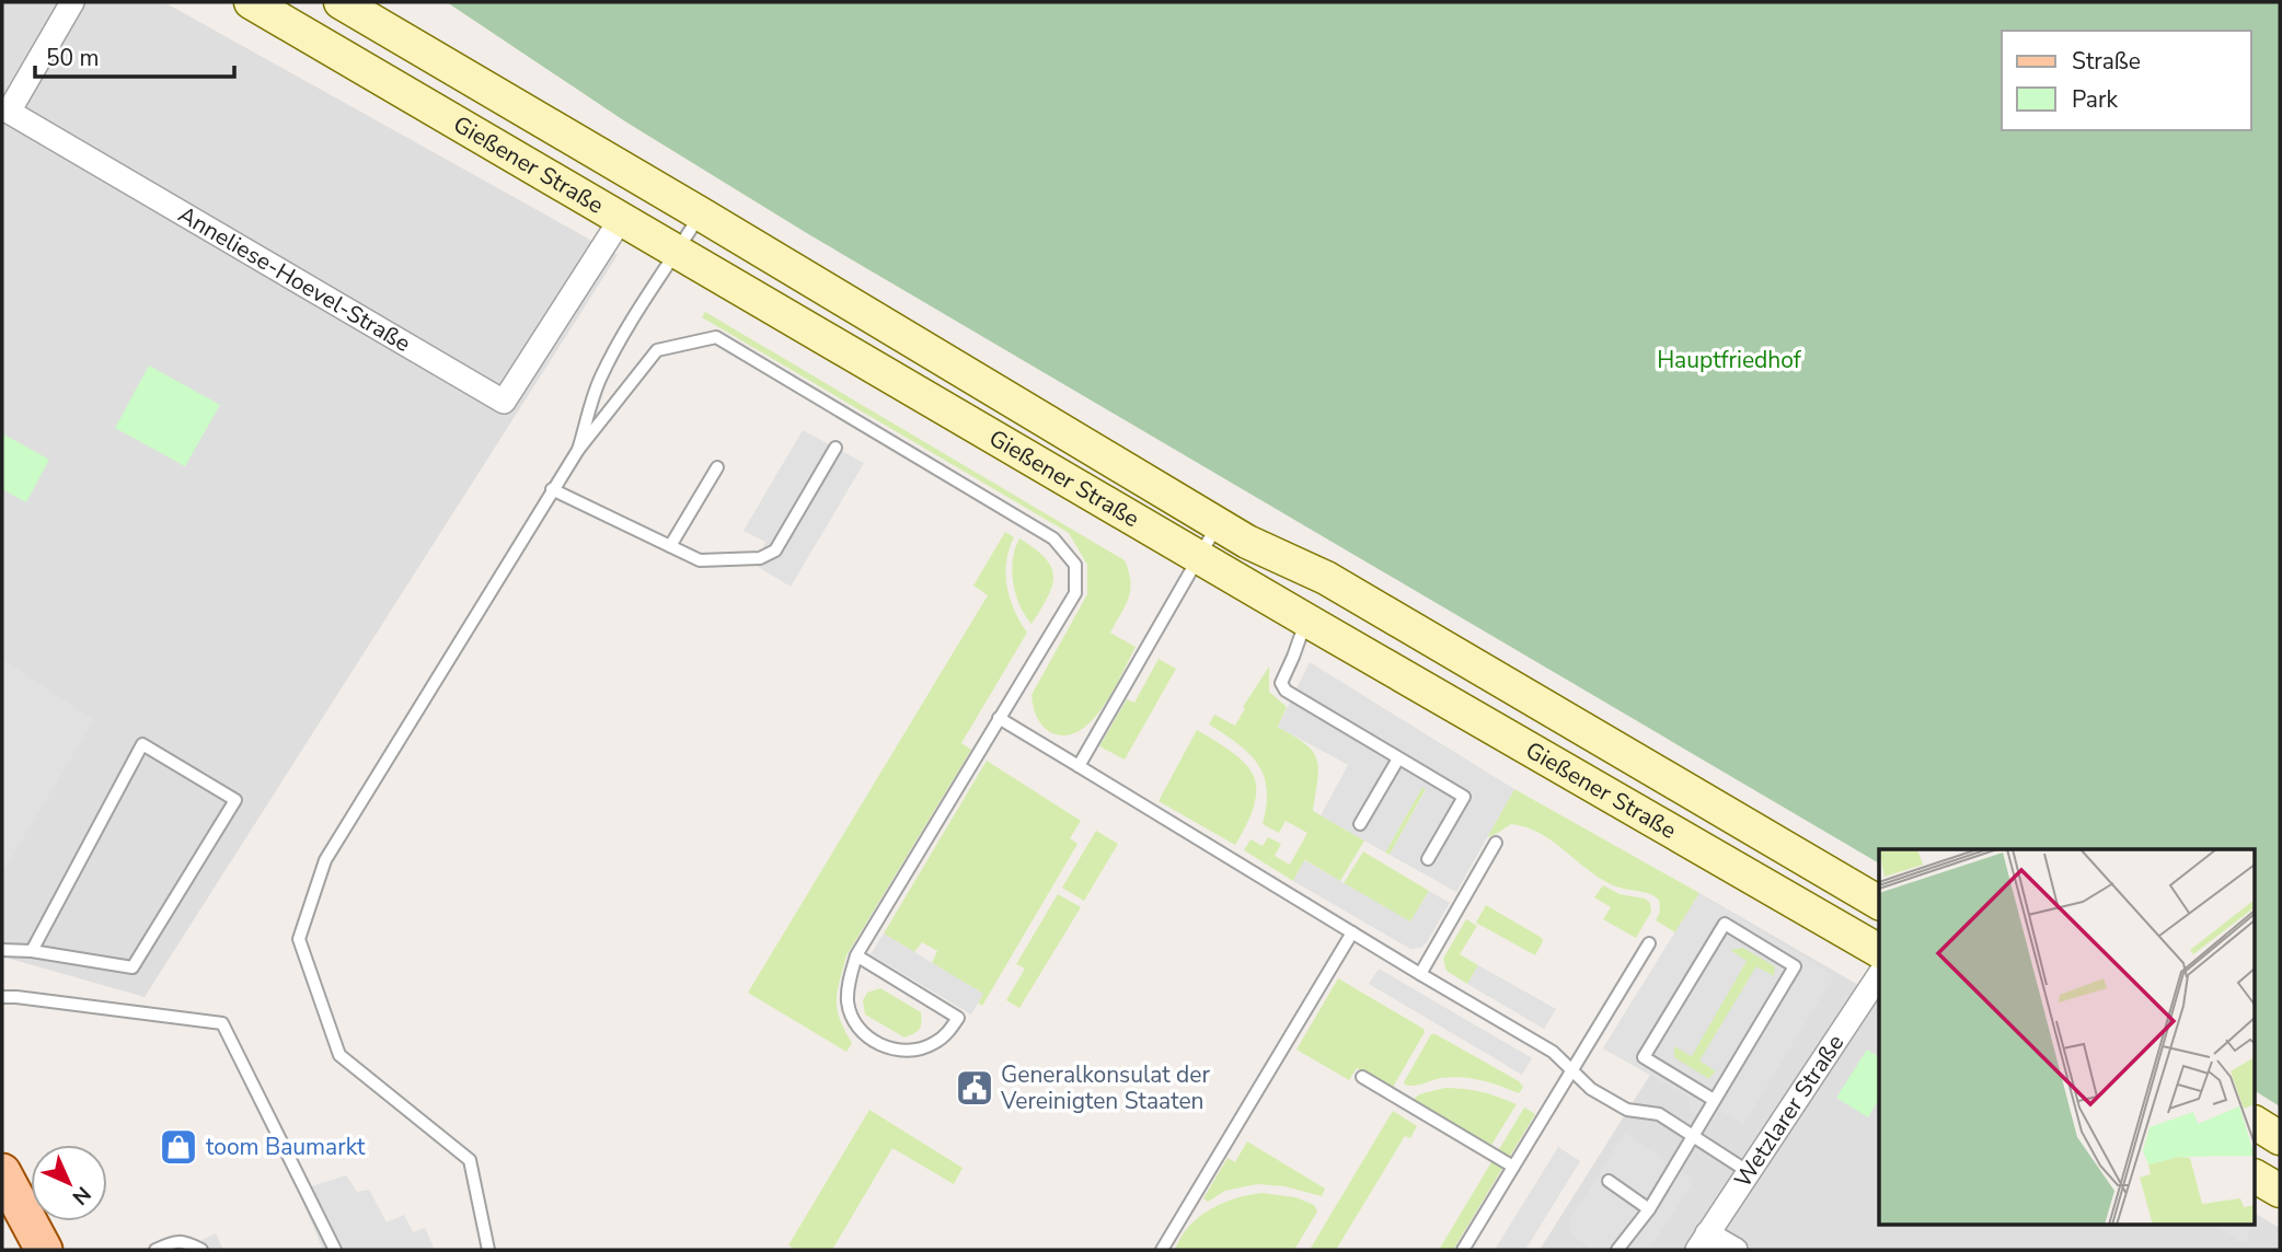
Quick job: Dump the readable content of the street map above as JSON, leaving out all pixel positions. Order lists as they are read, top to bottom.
{
  "streets": {
    "main road": ["Gießener Straße"],
    "street": ["Anneliese-Hoevel-Straße", "Wetzlarer Straße"]
  },
  "crossings": [
    ["Gießener Straße", "Anneliese-Hoevel-Straße"]
  ],
  "parks": ["Hauptfriedhof"],
  "places": {
    "public building": ["Generalkonsulat der Vereinigten Staaten"],
    "shop": ["toom Baumarkt"]
  },
  "legend": ["Straße", "Park"],
  "scale_bar": "50 m",
  "north": "bottom right"
}
